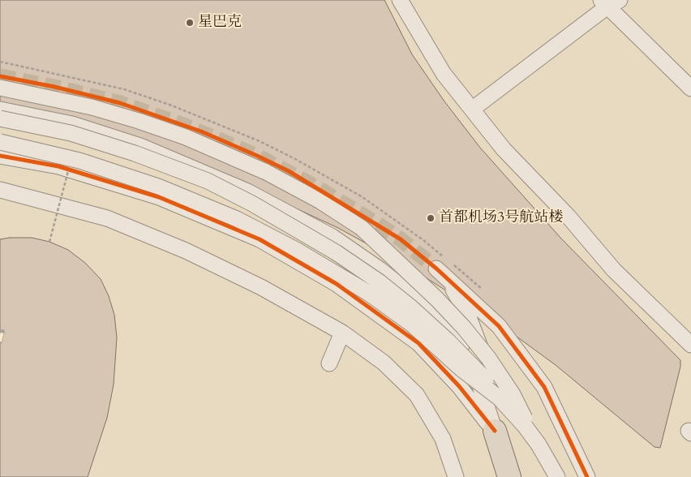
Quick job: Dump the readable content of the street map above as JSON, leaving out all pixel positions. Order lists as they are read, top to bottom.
{
  "places": ["星巴克", "首都机场3号航站楼"]
}
